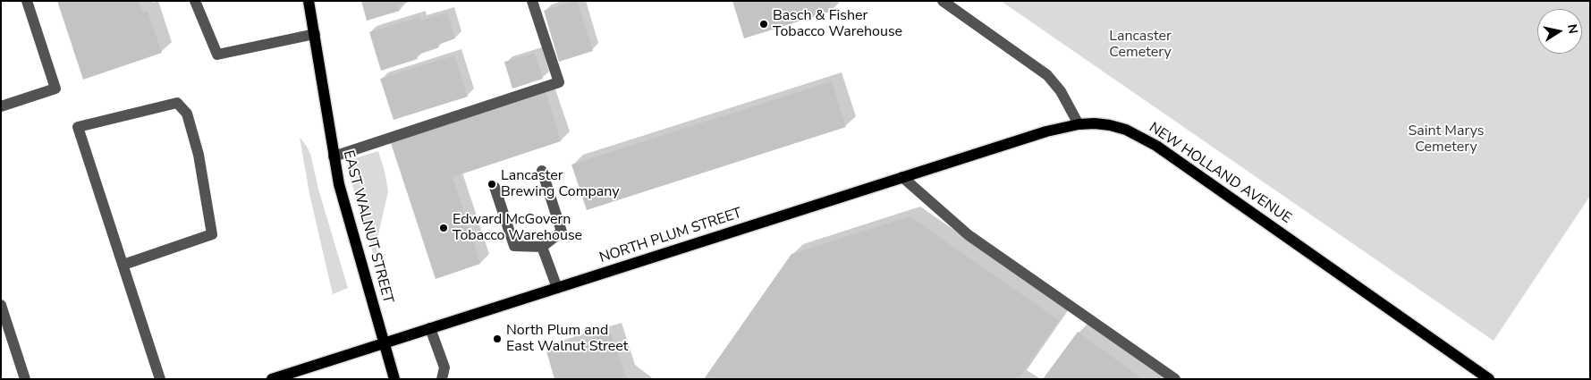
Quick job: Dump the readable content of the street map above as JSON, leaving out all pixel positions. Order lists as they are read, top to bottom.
{
  "streets": {
    "main road": ["NEW HOLLAND AVENUE", "EAST WALNUT STREET", "NORTH PLUM STREET"]
  },
  "crossings": [
    ["NEW HOLLAND AVENUE", "NORTH PLUM STREET"],
    ["EAST WALNUT STREET", "NORTH PLUM STREET"]
  ],
  "parks": ["Lancaster Cemetery", "Saint Marys Cemetery"],
  "places": [
    "Basch & Fisher Tobacco Warehouse",
    "Lancaster Brewing Company",
    "Edward McGovern Tobacco Warehouse",
    "North Plum and East Walnut Street"
  ],
  "north": "right"
}
